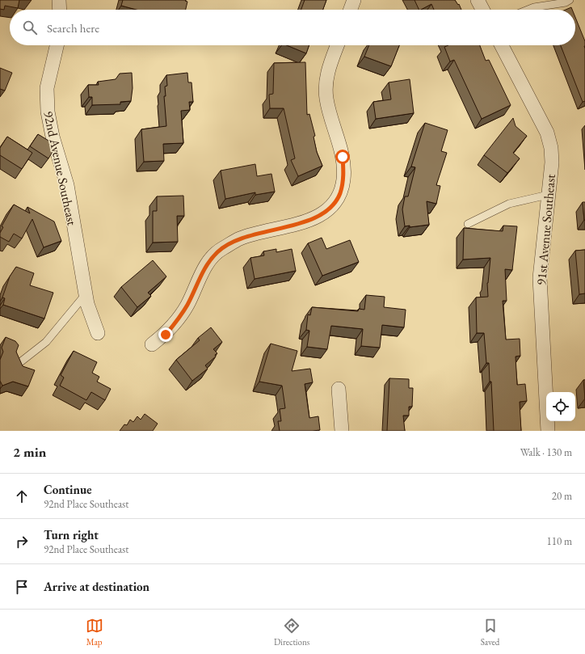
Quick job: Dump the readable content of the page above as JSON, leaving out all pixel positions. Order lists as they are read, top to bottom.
{
  "streets": {
    "street": ["92nd Avenue Southeast", "91st Avenue Southeast"]
  },
  "page": {
    "search": "Search here",
    "heading": ["2 min", "Walk · 130 m"],
    "list": [
      ["Continue", "92nd Place Southeast", "20 m"],
      ["Turn right", "92nd Place Southeast", "110 m"],
      "Arrive at destination"
    ],
    "nav": ["Map", "Directions", "Saved"]
  }
}
